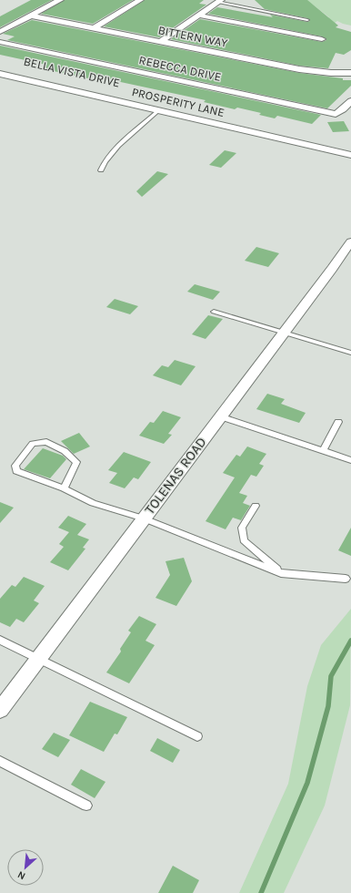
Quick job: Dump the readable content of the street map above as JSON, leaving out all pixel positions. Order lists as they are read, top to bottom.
{
  "streets": {
    "street": [
      "BITTERN WAY",
      "REBECCA DRIVE",
      "BELLA VISTA DRIVE",
      "PROSPERITY LANE",
      "TOLENAS ROAD"
    ]
  },
  "north": "bottom left"
}
